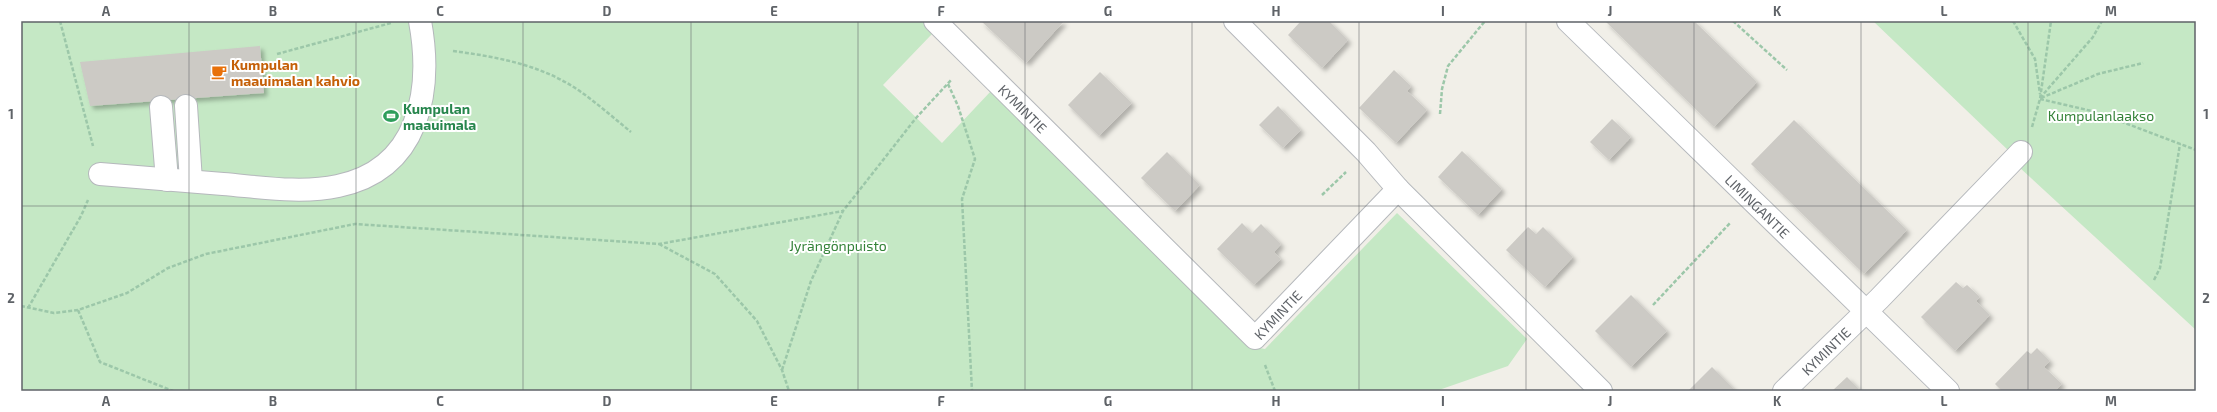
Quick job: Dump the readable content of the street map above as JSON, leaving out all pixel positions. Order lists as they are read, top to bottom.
{
  "streets": {
    "street": ["KYMINTIE", "LIMINGANTIE"]
  },
  "crossings": [
    ["KYMINTIE", "LIMINGANTIE"]
  ],
  "parks": ["Kumpulanlaakso", "Jyrängönpuisto"],
  "places": {
    "cafe": ["Kumpulan maauimalan kahvio"],
    "sports": ["Kumpulan maauimala"]
  },
  "grid": {
    "columns": [
      "A",
      "B",
      "C",
      "D",
      "E",
      "F",
      "G",
      "H",
      "I",
      "J",
      "K",
      "L",
      "M"
    ],
    "rows": ["1", "2"]
  }
}
